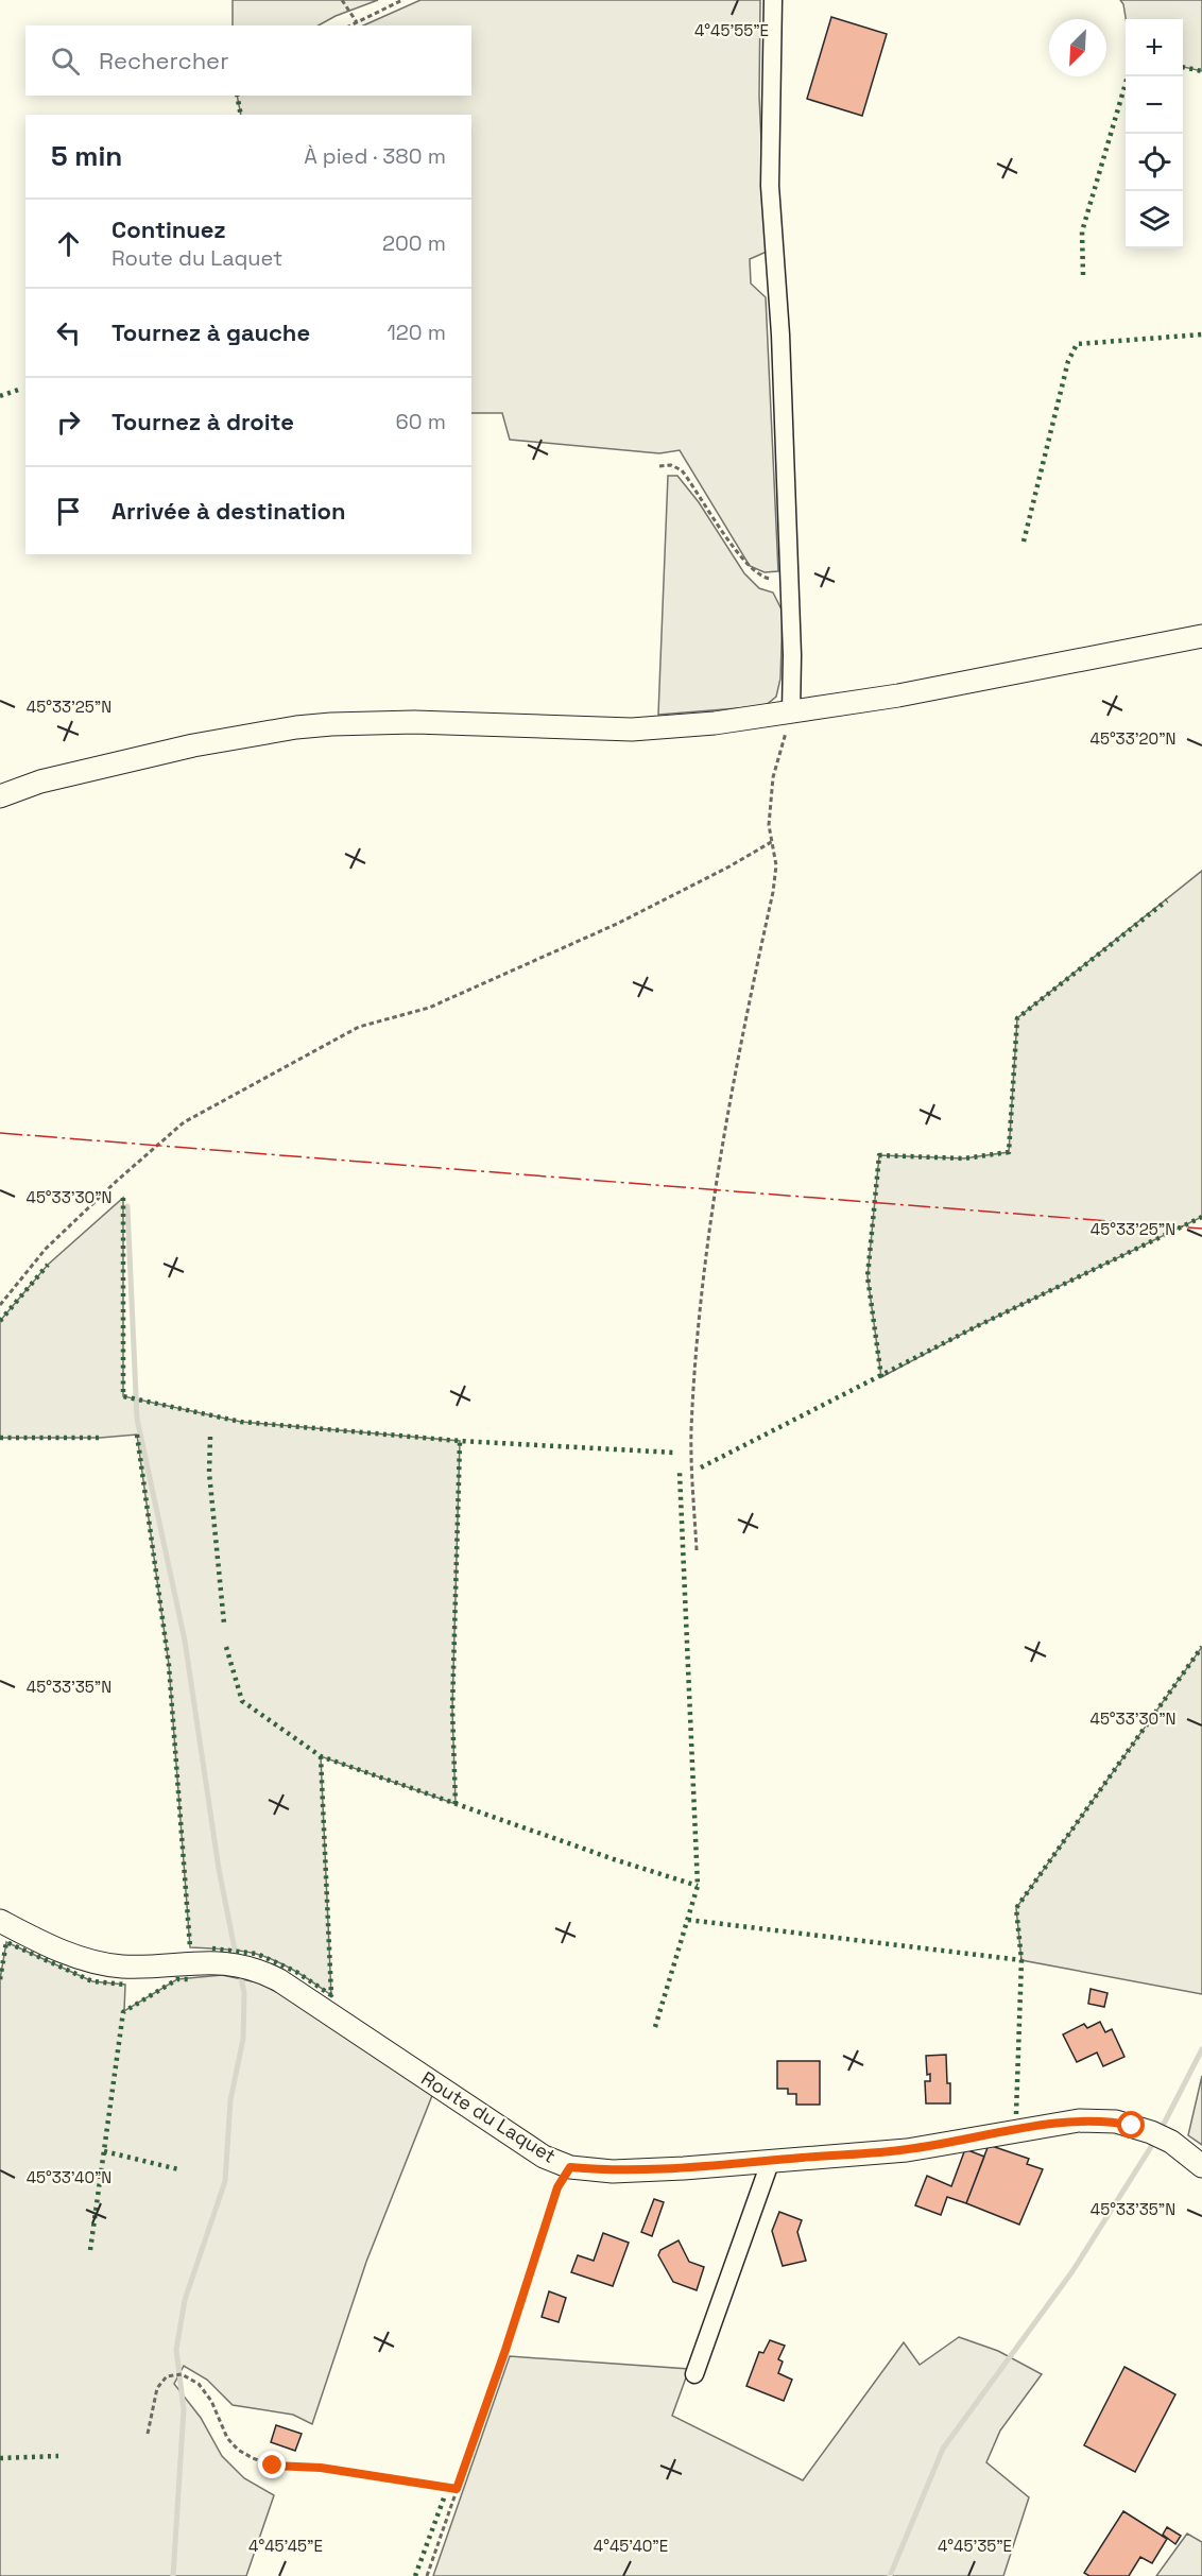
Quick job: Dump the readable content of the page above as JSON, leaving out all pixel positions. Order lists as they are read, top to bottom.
{
  "streets": {
    "street": ["Route du Laquet"]
  },
  "north": "bottom left",
  "page": {
    "map_buttons": ["+", "−"],
    "search": "Rechercher",
    "heading": ["5 min", "À pied · 380 m"],
    "list": [
      ["Continuez", "Route du Laquet", "200 m"],
      ["Tournez à gauche", "120 m"],
      ["Tournez à droite", "60 m"],
      "Arrivée à destination"
    ]
  },
  "coordinates": [
    "4°45'55\"E",
    "45°33'25\"N",
    "45°33'20\"N",
    "45°33'30\"N",
    "45°33'35\"N",
    "45°33'40\"N",
    "4°45'45\"E",
    "4°45'40\"E",
    "4°45'35\"E"
  ]
}
